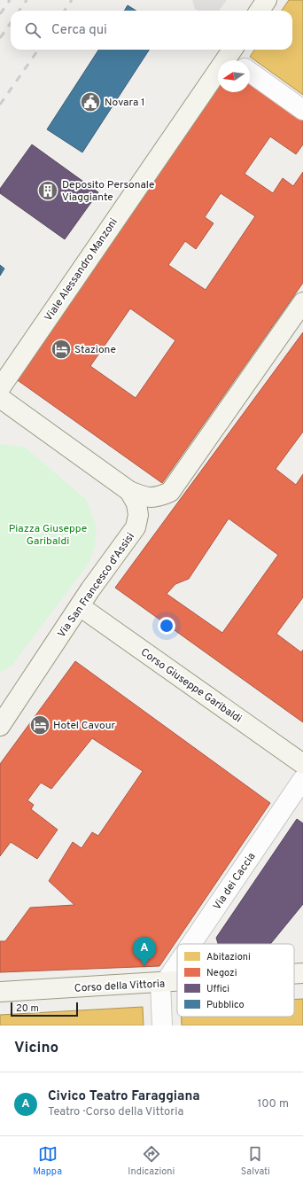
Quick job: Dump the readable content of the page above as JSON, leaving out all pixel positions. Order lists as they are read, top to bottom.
{
  "streets": {
    "main road": [
      "Viale Alessandro Manzoni",
      "Via San Francesco d'Assisi",
      "Corso Giuseppe Garibaldi",
      "Corso della Vittoria"
    ],
    "street": ["Via dei Caccia"]
  },
  "crossings": [
    ["Via San Francesco d'Assisi", "Corso Giuseppe Garibaldi"],
    ["Via dei Caccia", "Corso della Vittoria"]
  ],
  "parks": ["Piazza Giuseppe Garibaldi"],
  "places": {
    "public building": ["Novara 1"],
    "building": ["Deposito Personale Viaggiante"],
    "hotel": ["Stazione", "Hotel Cavour"]
  },
  "legend": [
    "Abitazioni",
    "Negozi",
    "Uffici",
    "Pubblico"
  ],
  "scale_bar": "20 m",
  "north": "left",
  "page": {
    "search": "Cerca qui",
    "pins": "A",
    "scale": "20 m",
    "heading": "Vicino",
    "list": [
      {
        "mark": "A",
        "name": "Civico Teatro Faraggiana",
        "note": "Teatro · Corso della Vittoria",
        "value": "100 m"
      }
    ],
    "nav": ["Mappa", "Indicazioni", "Salvati"]
  }
}
